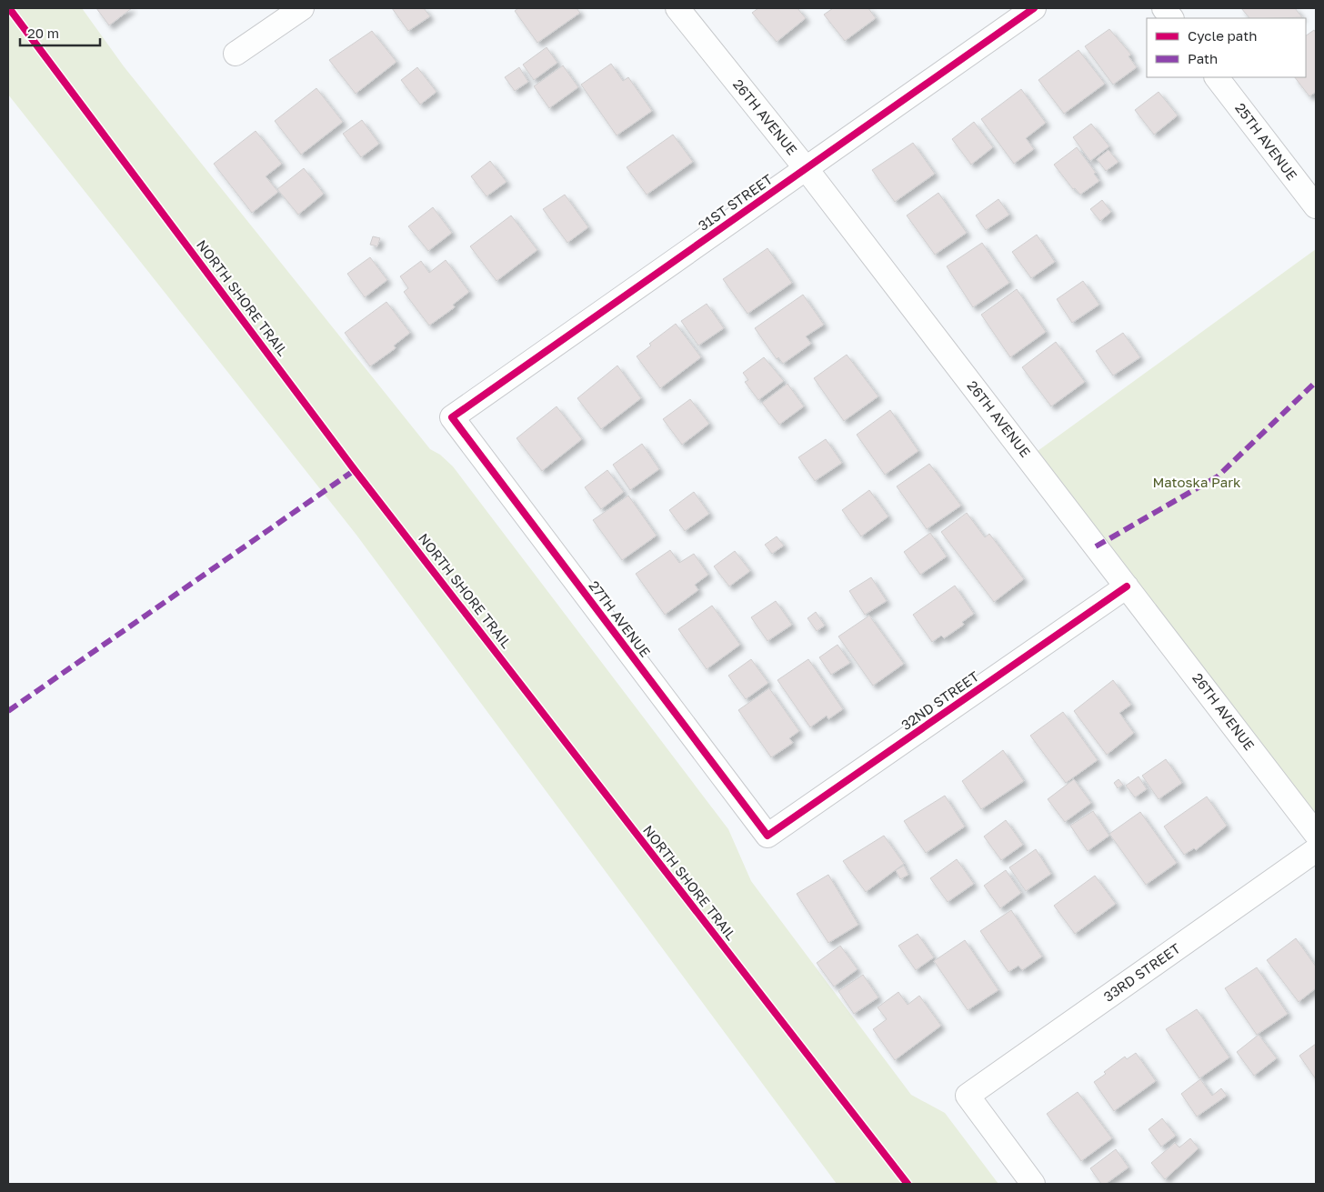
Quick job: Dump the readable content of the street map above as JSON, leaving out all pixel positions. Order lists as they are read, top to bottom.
{
  "streets": {
    "street": [
      "26TH AVENUE",
      "25TH AVENUE",
      "31ST STREET",
      "27TH AVENUE",
      "32ND STREET",
      "33RD STREET"
    ],
    "cycle path": ["NORTH SHORE TRAIL"]
  },
  "crossings": [
    ["26TH AVENUE", "31ST STREET"],
    ["26TH AVENUE", "32ND STREET"],
    ["31ST STREET", "27TH AVENUE"],
    ["27TH AVENUE", "32ND STREET"]
  ],
  "parks": ["Matoska Park"],
  "legend": ["Cycle path", "Path"],
  "scale_bar": "20 m"
}
